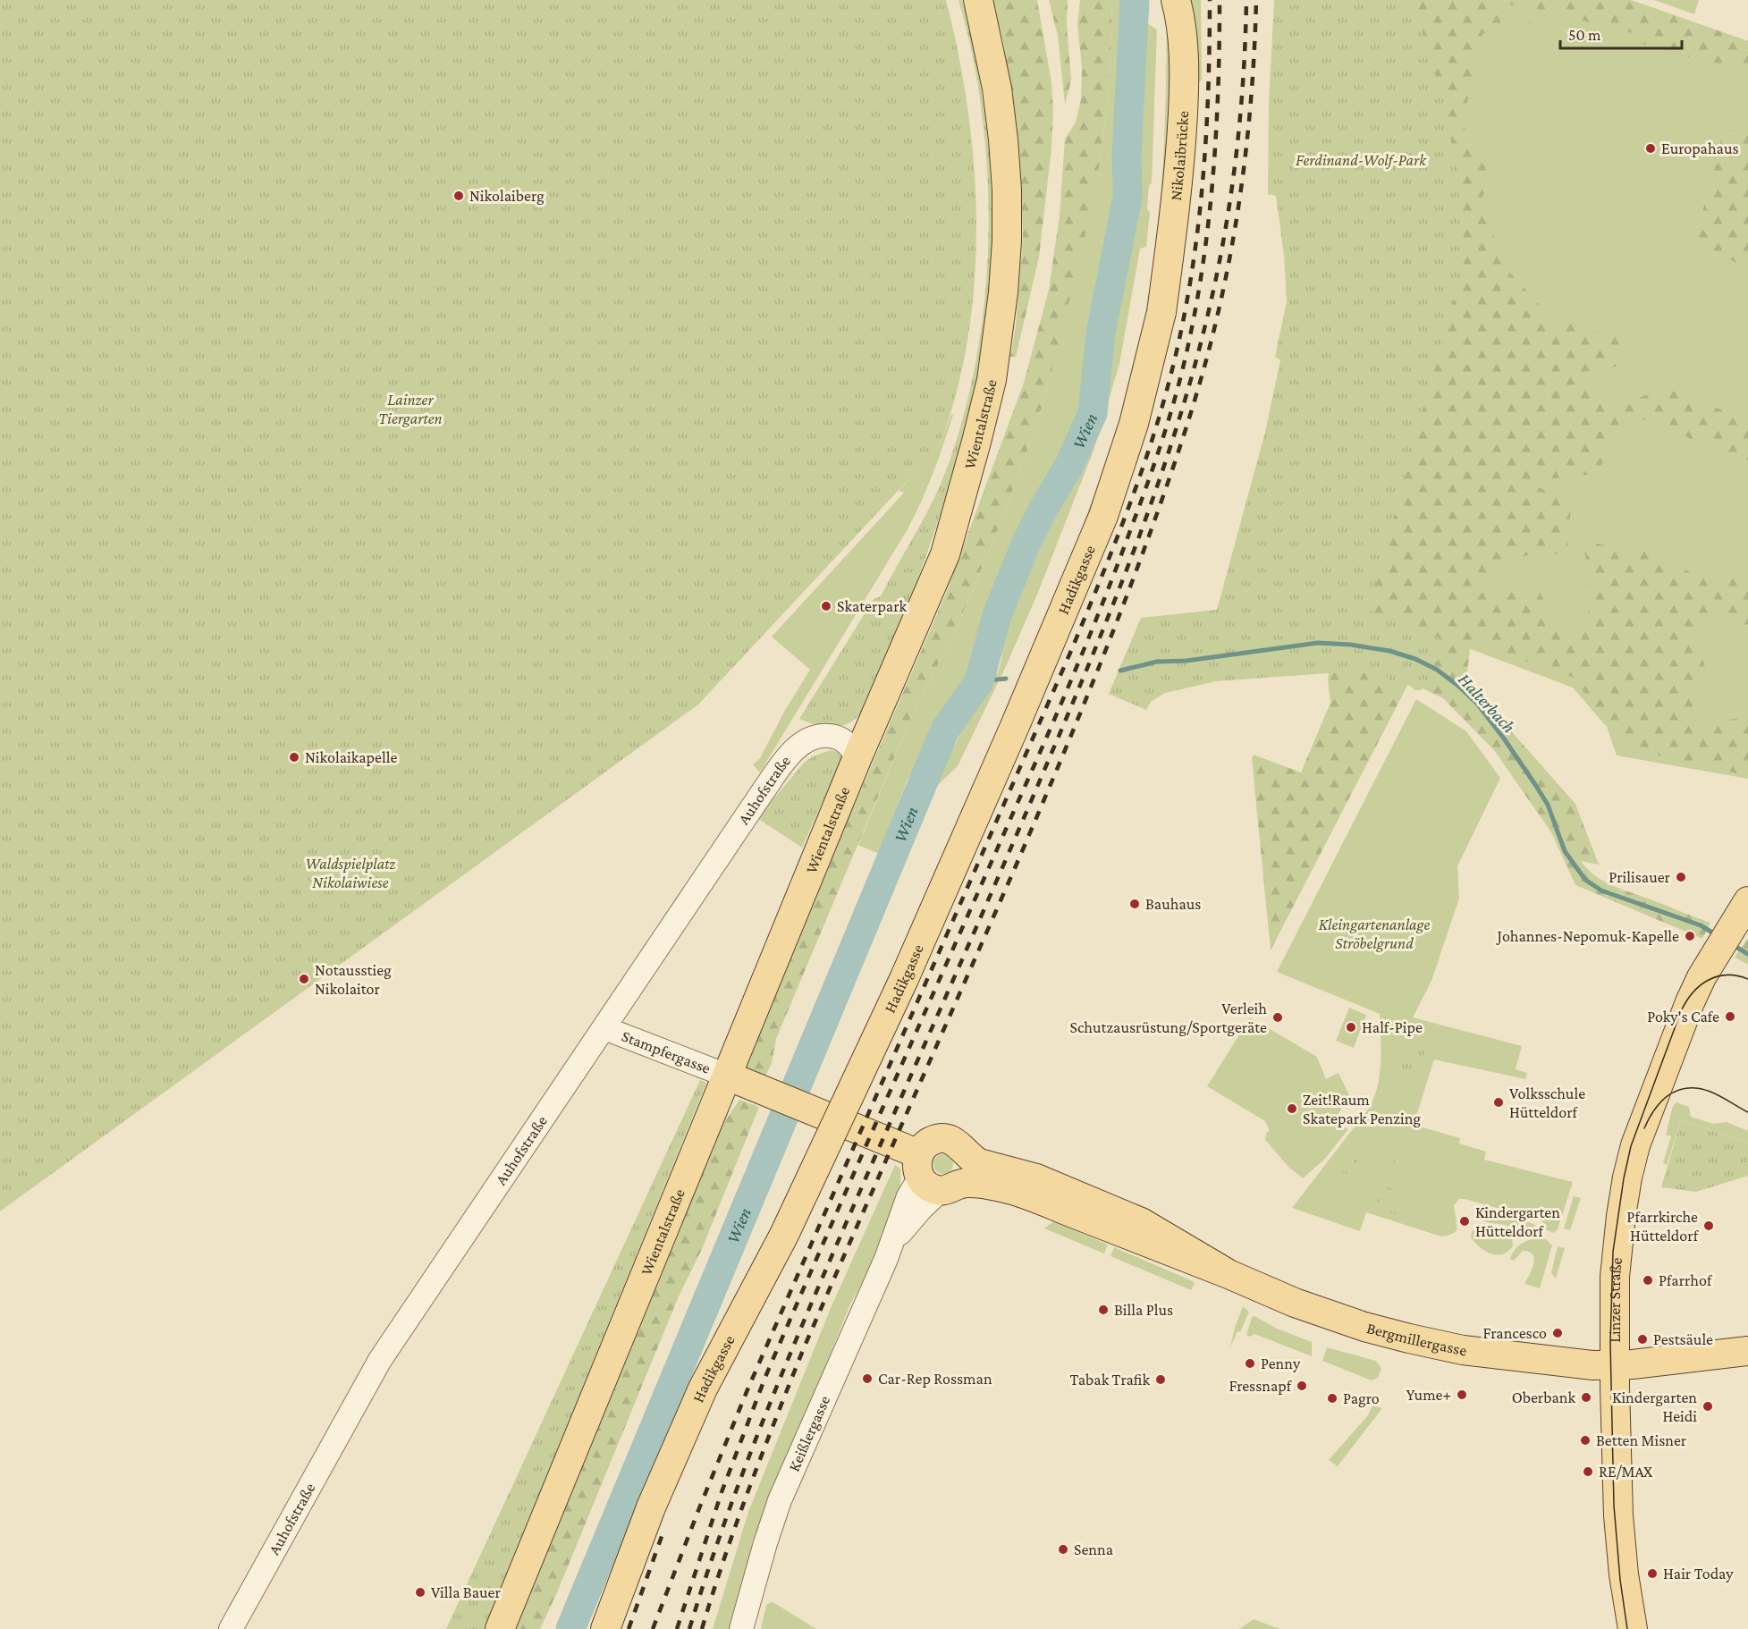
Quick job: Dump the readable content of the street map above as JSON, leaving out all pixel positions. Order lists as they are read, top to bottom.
{
  "streets": {
    "main road": [
      "Nikolaibrücke",
      "Wientalstraße",
      "Hadikgasse",
      "Linzer Straße",
      "Bergmillergasse"
    ],
    "street": ["Auhofstraße", "Stampfergasse", "Keißlergasse"]
  },
  "crossings": [
    ["Nikolaibrücke", "Hadikgasse"],
    ["Wientalstraße", "Auhofstraße"],
    ["Wientalstraße", "Stampfergasse"],
    ["Wientalstraße", "Bergmillergasse"],
    ["Auhofstraße", "Stampfergasse"],
    ["Stampfergasse", "Bergmillergasse"],
    ["Linzer Straße", "Bergmillergasse"],
    ["Bergmillergasse", "Keißlergasse"]
  ],
  "water": ["Wien", "Halterbach"],
  "parks": [
    "Ferdinand-Wolf-Park",
    "Lainzer Tiergarten",
    "Waldspielplatz Nikolaiwiese",
    "Kleingartenanlage Ströbelgrund"
  ],
  "places": [
    "Europahaus",
    "Nikolaiberg",
    "Skaterpark",
    "Nikolaikapelle",
    "Prilisauer",
    "Bauhaus",
    "Johannes-Nepomuk-Kapelle",
    "Notausstieg Nikolaitor",
    "Poky's Cafe",
    "Verleih Schutzausrüstung/Sportgeräte",
    "Half-Pipe",
    "Volksschule Hütteldorf",
    "Zeit!Raum Skatepark Penzing",
    "Kindergarten Hütteldorf",
    "Pfarrkirche Hütteldorf",
    "Pfarrhof",
    "Billa Plus",
    "Francesco",
    "Pestsäule",
    "Penny",
    "Car-Rep Rossman",
    "Tabak Trafik",
    "Fressnapf",
    "Yume+",
    "Oberbank",
    "Pagro",
    "Kindergarten Heidi",
    "Betten Misner",
    "RE/MAX",
    "Senna",
    "Hair Today",
    "Villa Bauer"
  ],
  "scale_bar": "50 m"
}
